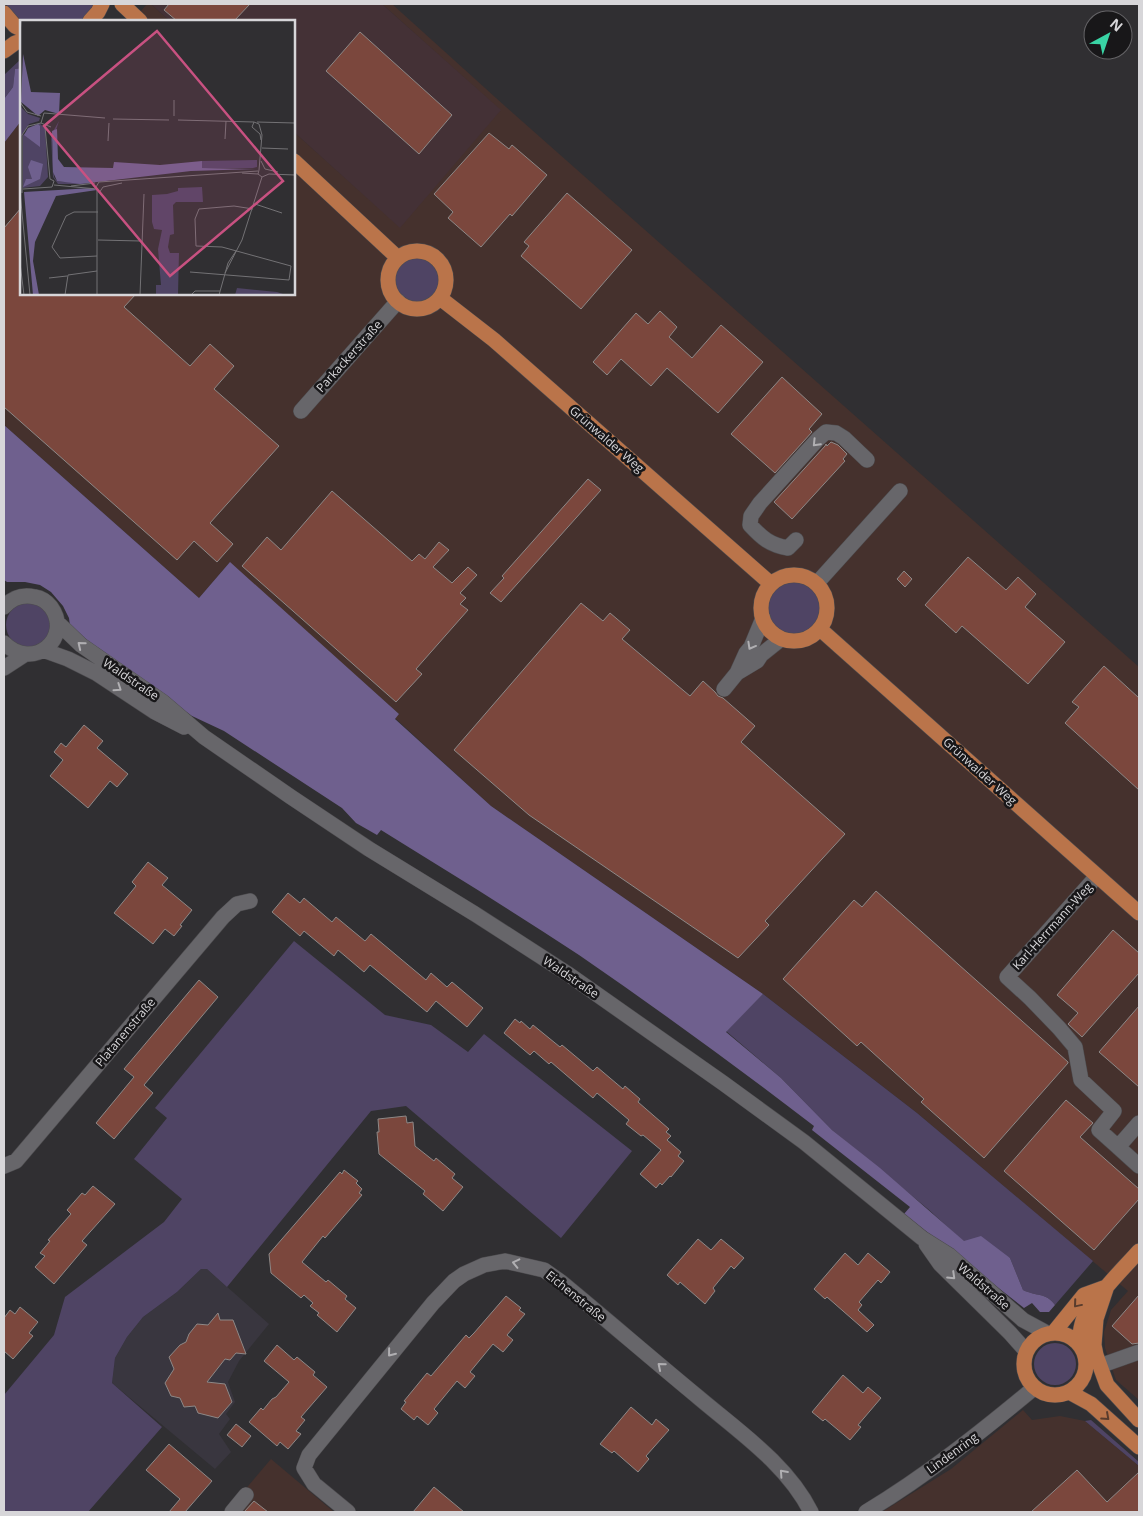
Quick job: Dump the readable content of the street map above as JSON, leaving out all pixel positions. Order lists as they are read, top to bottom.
{
  "streets": {
    "main road": ["Grünwalder Weg", "Waldstraße"],
    "street": [
      "Parkackerstraße",
      "Karl-Herrmann-Weg",
      "Platanenstraße",
      "Eichenstraße",
      "Lindenring"
    ]
  },
  "crossings": [
    ["Parkackerstraße", "Grünwalder Weg"],
    ["Grünwalder Weg", "Karl-Herrmann-Weg"],
    ["Waldstraße", "Lindenring"]
  ],
  "north": "top right"
}
